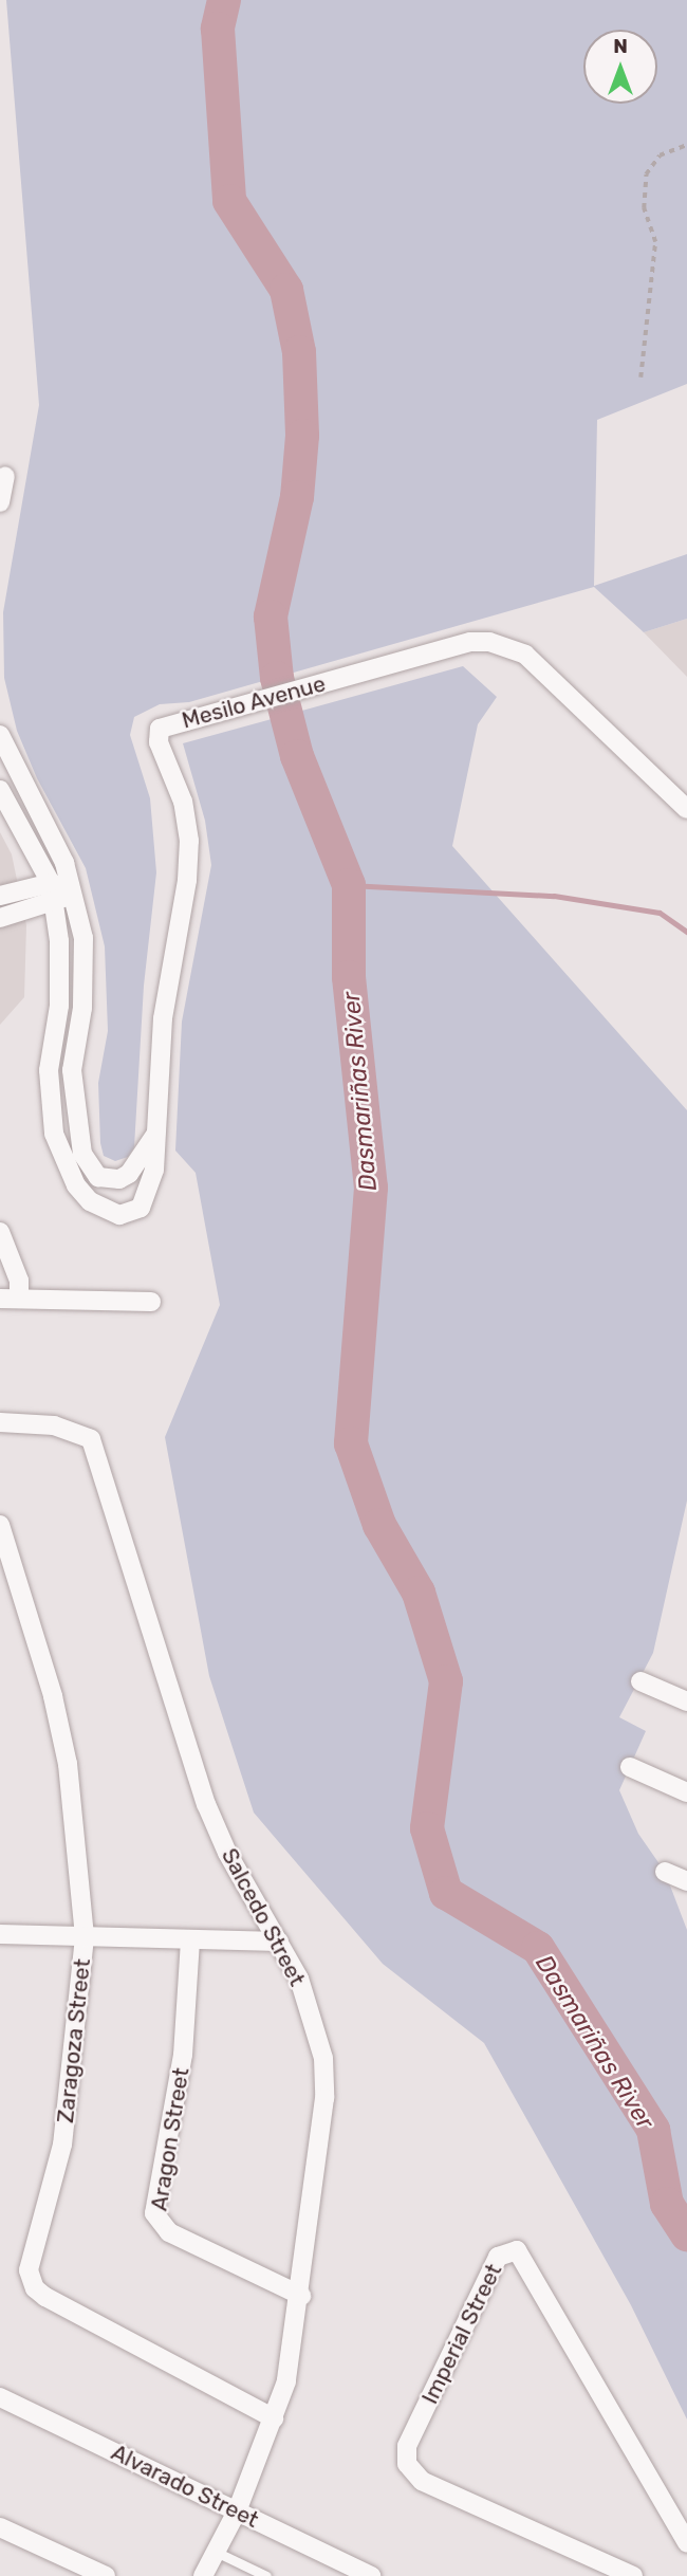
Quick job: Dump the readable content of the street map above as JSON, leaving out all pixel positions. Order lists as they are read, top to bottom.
{
  "streets": {
    "street": [
      "Mesilo Avenue",
      "Salcedo Street",
      "Zaragoza Street",
      "Aragon Street",
      "Imperial Street",
      "Alvarado Street"
    ]
  },
  "crossings": [
    ["Salcedo Street", "Zaragoza Street"],
    ["Salcedo Street", "Aragon Street"],
    ["Salcedo Street", "Alvarado Street"]
  ],
  "water": ["Dasmariñas River"],
  "north": "top"
}
